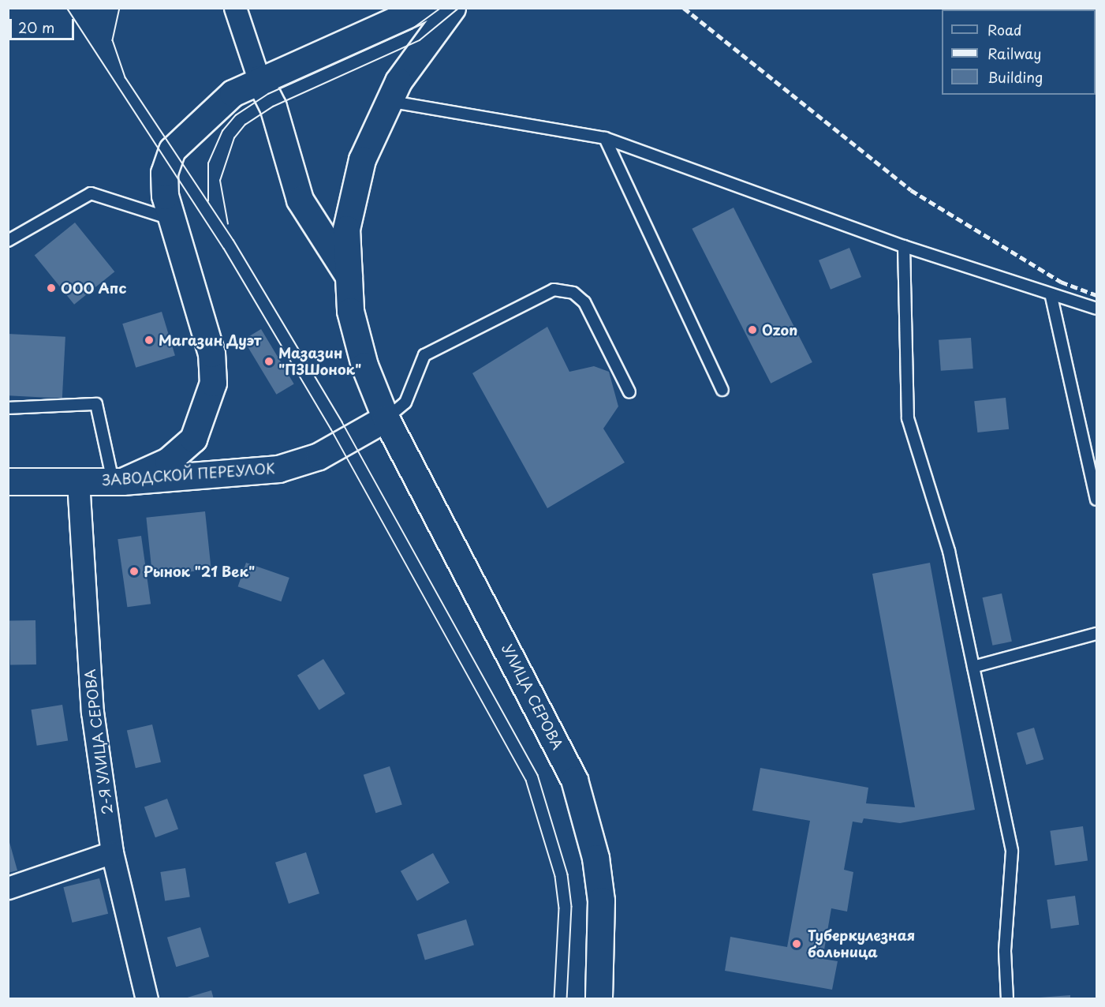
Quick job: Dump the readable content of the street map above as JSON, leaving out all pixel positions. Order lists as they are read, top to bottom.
{
  "streets": {
    "main road": ["ЗАВОДСКОЙ ПЕРЕУЛОК", "УЛИЦА СЕРОВА"],
    "street": ["2-Я УЛИЦА СЕРОВА"]
  },
  "crossings": [
    ["ЗАВОДСКОЙ ПЕРЕУЛОК", "УЛИЦА СЕРОВА"],
    ["ЗАВОДСКОЙ ПЕРЕУЛОК", "2-Я УЛИЦА СЕРОВА"]
  ],
  "places": [
    "ООО Апс",
    "Ozon",
    "Магазин Дуэт",
    "Мазазин \"ПЗШонок\"",
    "Рынок \"21 Век\"",
    "Туберкулезная больница"
  ],
  "legend": ["Road", "Railway", "Building"],
  "scale_bar": "20 m"
}
